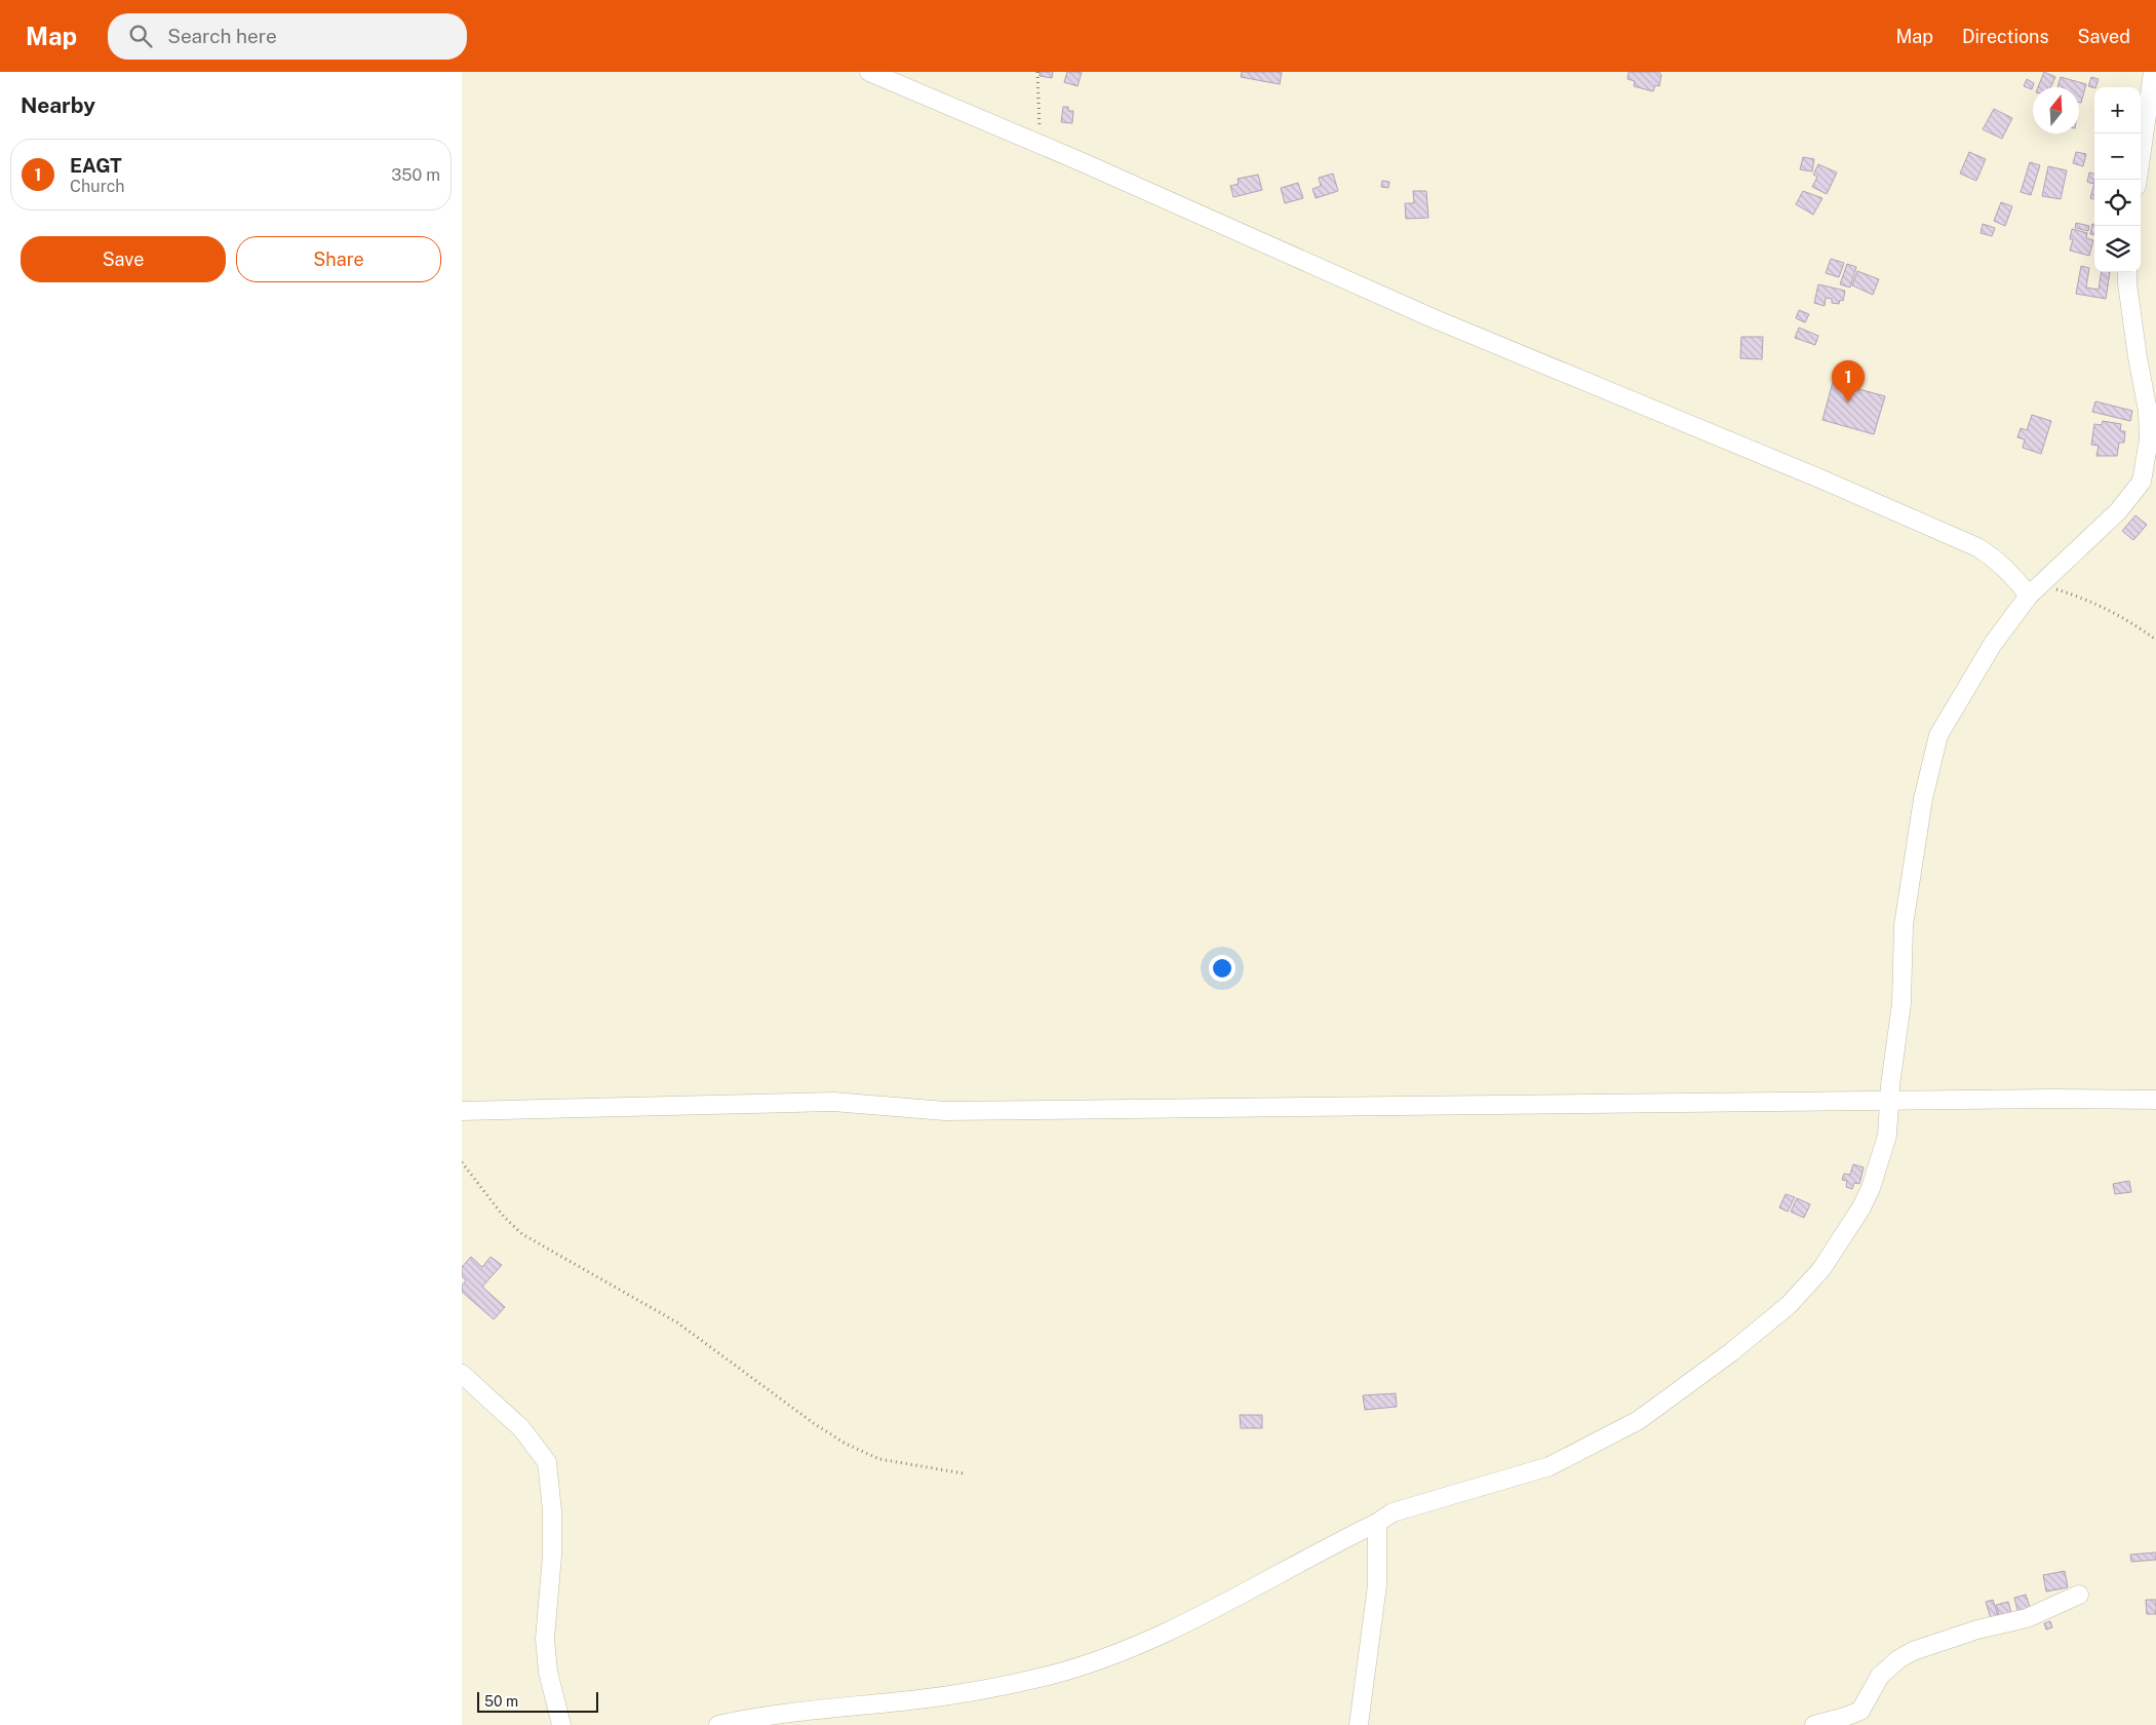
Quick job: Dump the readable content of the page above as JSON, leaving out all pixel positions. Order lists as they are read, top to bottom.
{
  "scale_bar": "50 m",
  "north": "top",
  "page": {
    "header": "Map",
    "search": "Search here",
    "nav": ["Map", "Directions", "Saved"],
    "heading": "Nearby",
    "map_buttons": ["+", "−"],
    "list": [
      {
        "mark": "1",
        "name": "EAGT",
        "note": "Church",
        "value": "350 m"
      }
    ],
    "buttons": ["Save", "Share"],
    "pins": "1",
    "scale": "50 m"
  }
}
